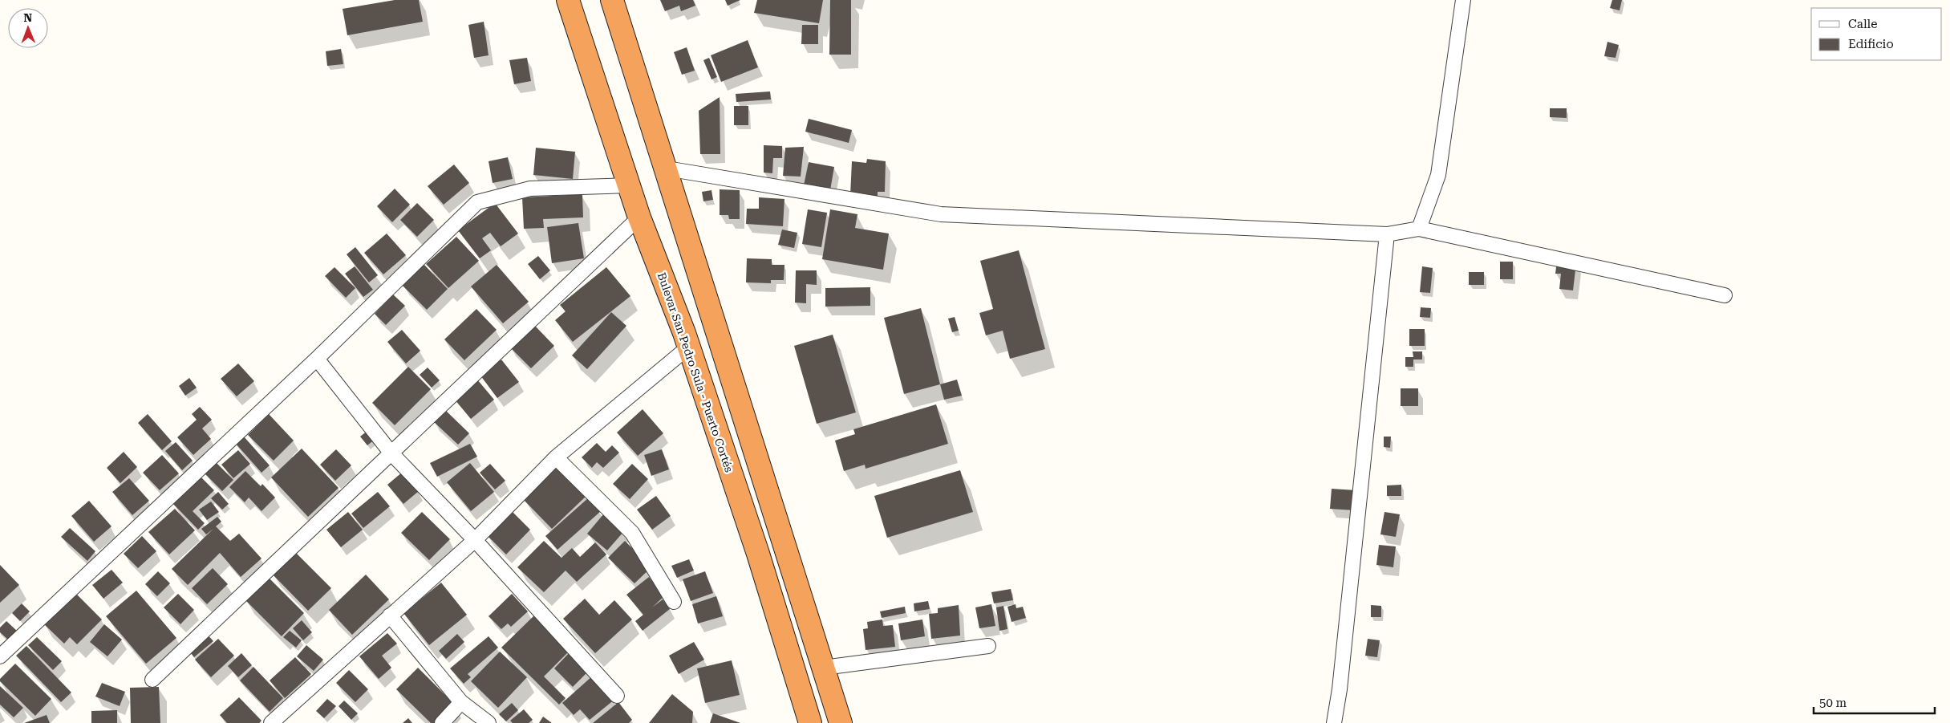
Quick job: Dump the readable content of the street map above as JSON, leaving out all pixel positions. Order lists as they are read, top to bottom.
{
  "streets": {
    "highway": ["Bulevar San Pedro Sula - Puerto Cortés"]
  },
  "legend": ["Calle", "Edificio"],
  "scale_bar": "50 m",
  "north": "top"
}
